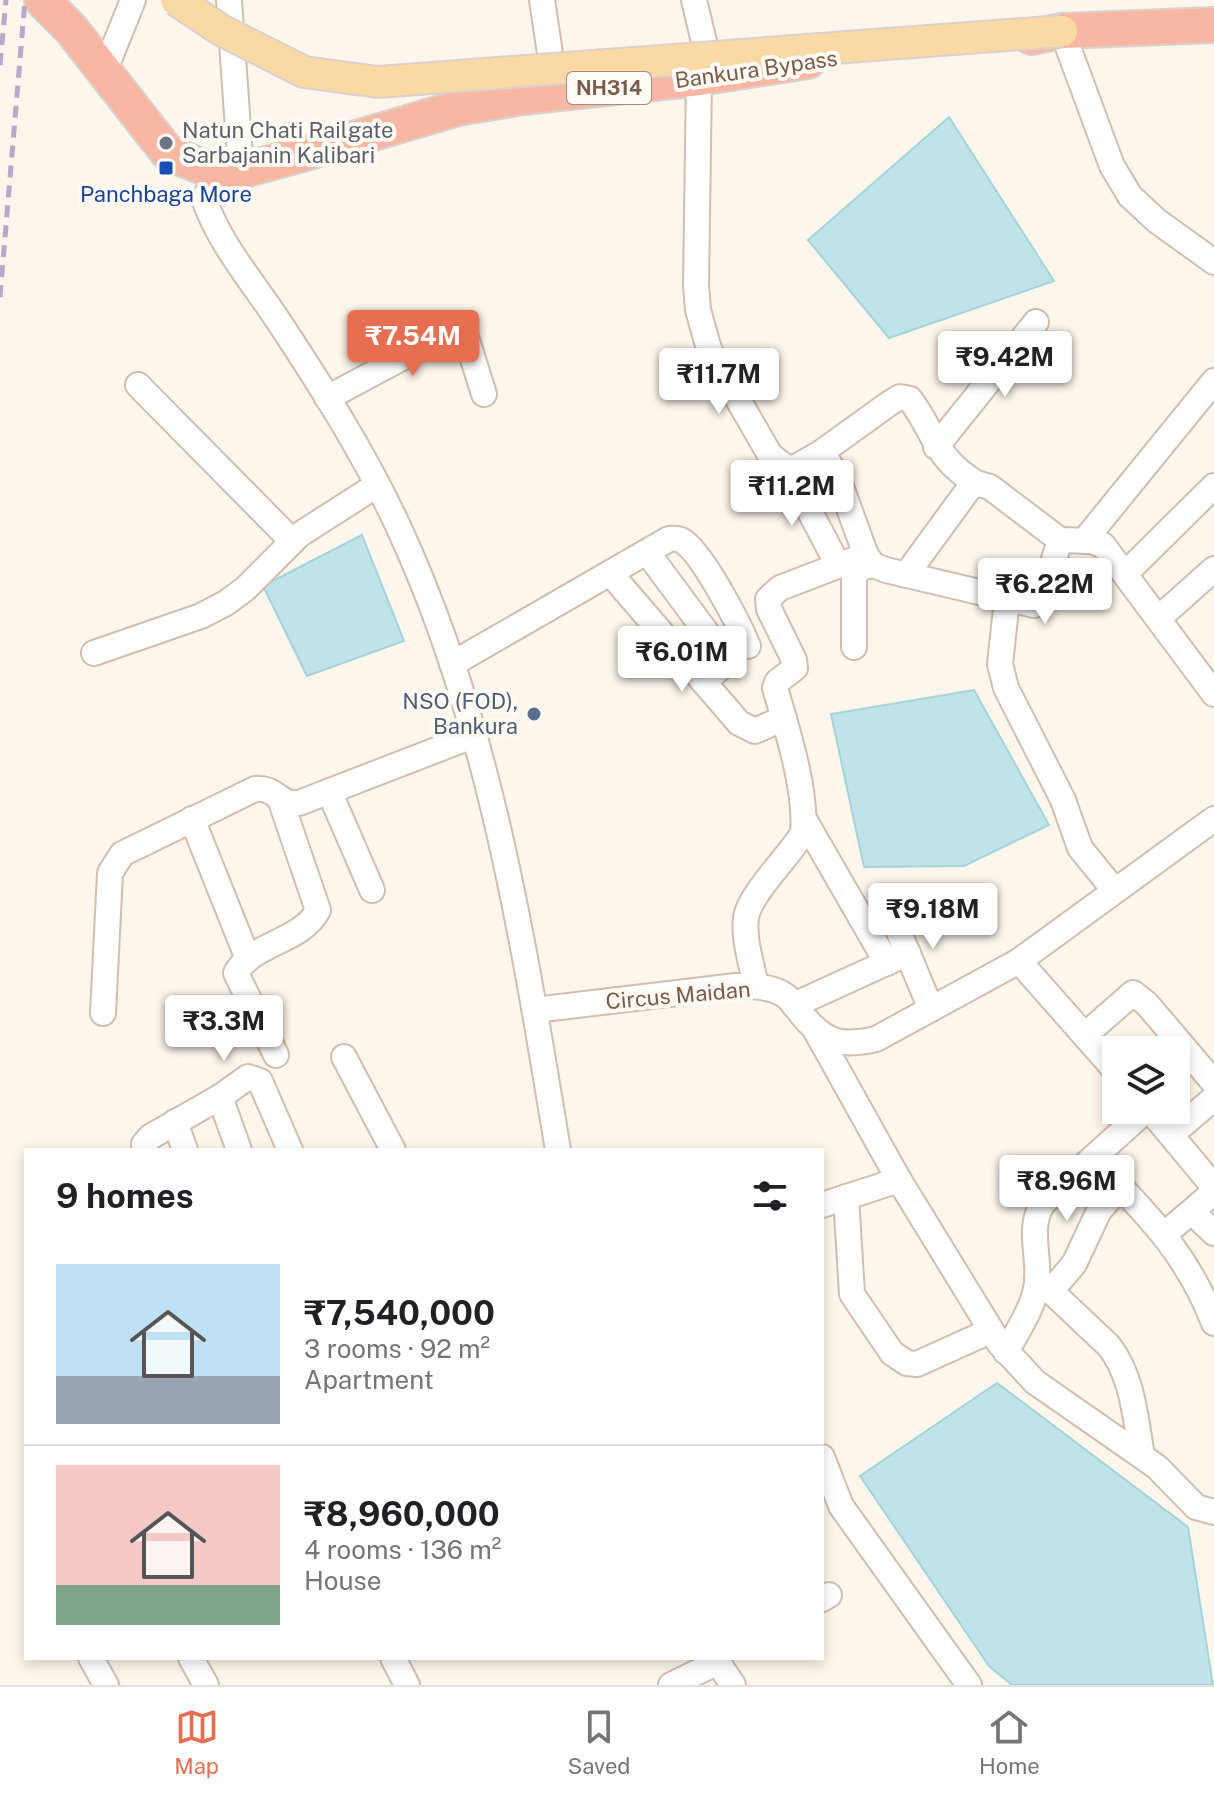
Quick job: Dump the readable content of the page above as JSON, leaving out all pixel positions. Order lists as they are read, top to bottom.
{
  "streets": {
    "highway": ["Bankura Bypass", "NH314"],
    "street": ["Circus Maidan"]
  },
  "places": {
    "other": ["Natun Chati Railgate Sarbajanin Kalibari", "NSO (FOD), Bankura"],
    "transit": ["Panchbaga More"]
  },
  "page": {
    "price": [
      "₹7.54M",
      "₹9.42M",
      "₹11.7M",
      "₹11.2M",
      "₹6.22M",
      "₹6.01M",
      "₹9.18M",
      "₹3.3M",
      "₹8.96M"
    ],
    "heading": "9 homes",
    "list": [
      {
        "name": "₹7,540,000",
        "note": "3 rooms · 92 m² · Apartment"
      },
      {
        "name": "₹8,960,000",
        "note": "4 rooms · 136 m² · House"
      }
    ],
    "tabs": ["Map", "Saved", "Home"]
  }
}
